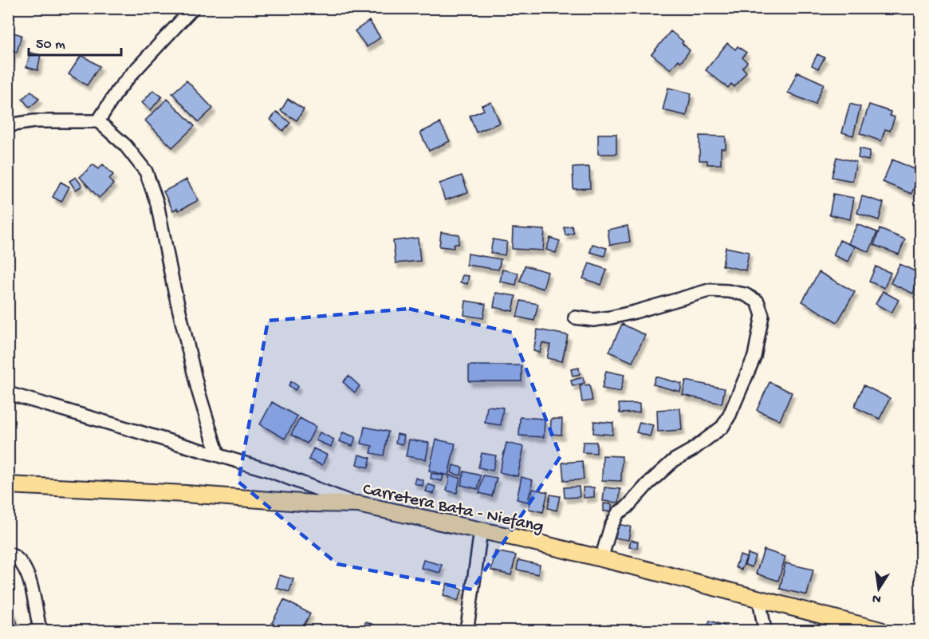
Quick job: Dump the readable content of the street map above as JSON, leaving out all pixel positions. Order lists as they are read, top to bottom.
{
  "streets": {
    "main road": ["Carretera Bata - Niefang"]
  },
  "scale_bar": "50 m",
  "north": "bottom"
}
